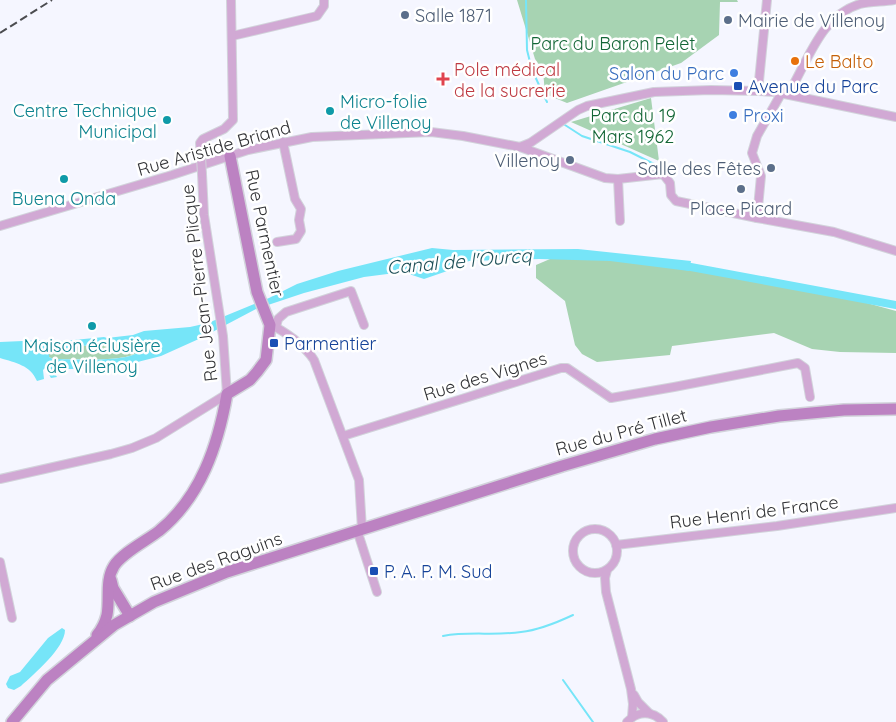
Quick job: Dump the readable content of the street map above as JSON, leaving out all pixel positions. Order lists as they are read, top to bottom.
{
  "streets": {
    "street": [
      "Rue Aristide Briand",
      "Rue Parmentier",
      "Rue Jean-Pierre Plicque",
      "Rue des Vignes",
      "Rue du Pré Tillet",
      "Rue Henri de France",
      "Rue des Raguins"
    ]
  },
  "crossings": [
    ["Rue Aristide Briand", "Rue Parmentier"],
    ["Rue Parmentier", "Rue des Vignes"],
    ["Rue Parmentier", "Rue du Pré Tillet"],
    ["Rue Parmentier", "Rue des Raguins"],
    ["Rue du Pré Tillet", "Rue des Raguins"]
  ],
  "water": ["Canal de l'Ourcq"],
  "parks": ["Parc du Baron Pelet", "Parc du 19 Mars 1962"],
  "places": {
    "other": [
      "Salle 1871",
      "Mairie de Villenoy",
      "Le Balto",
      "Salon du Parc",
      "Micro-folie de Villenoy",
      "Proxi",
      "Centre Technique Municipal",
      "Villenoy",
      "Salle des Fêtes",
      "Buena Onda",
      "Place Picard",
      "Maison éclusière de Villenoy"
    ],
    "health": ["Pole médical de la sucrerie"],
    "transit": ["Avenue du Parc", "Parmentier", "P. A. P. M. Sud"]
  }
}
